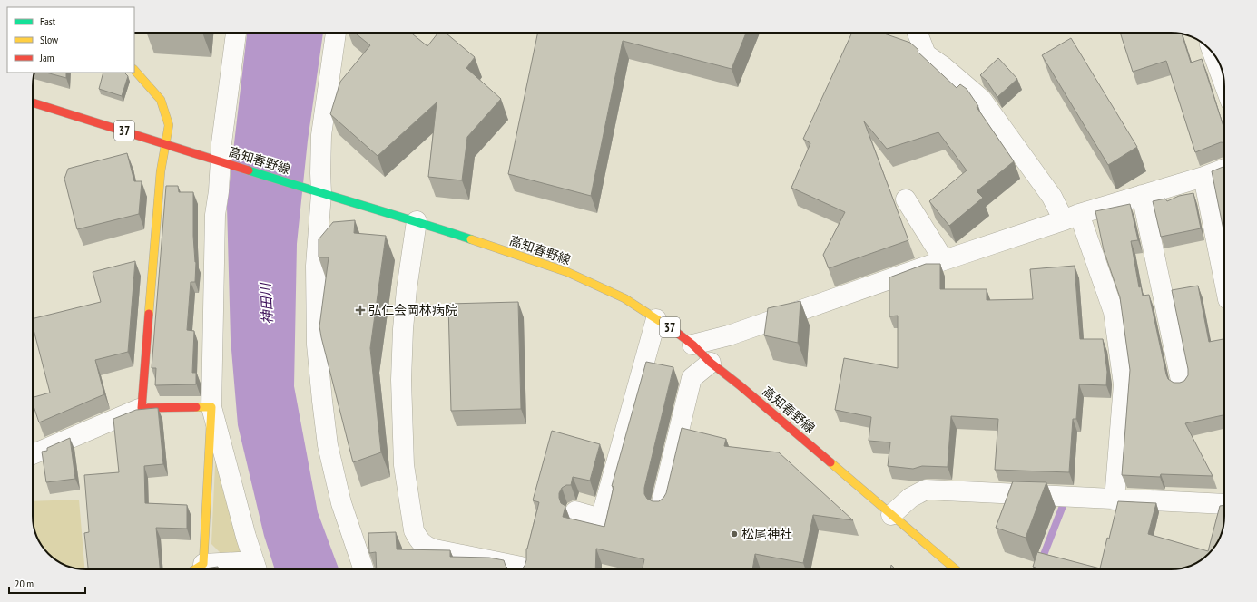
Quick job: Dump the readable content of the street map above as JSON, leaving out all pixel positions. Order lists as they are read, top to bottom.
{
  "streets": {
    "main road": ["37", "高知春野線"]
  },
  "water": ["神田川"],
  "places": {
    "health": ["弘仁会岡林病院"],
    "other": ["松尾神社"]
  },
  "legend": ["Fast", "Slow", "Jam"],
  "scale_bar": "20 m"
}
